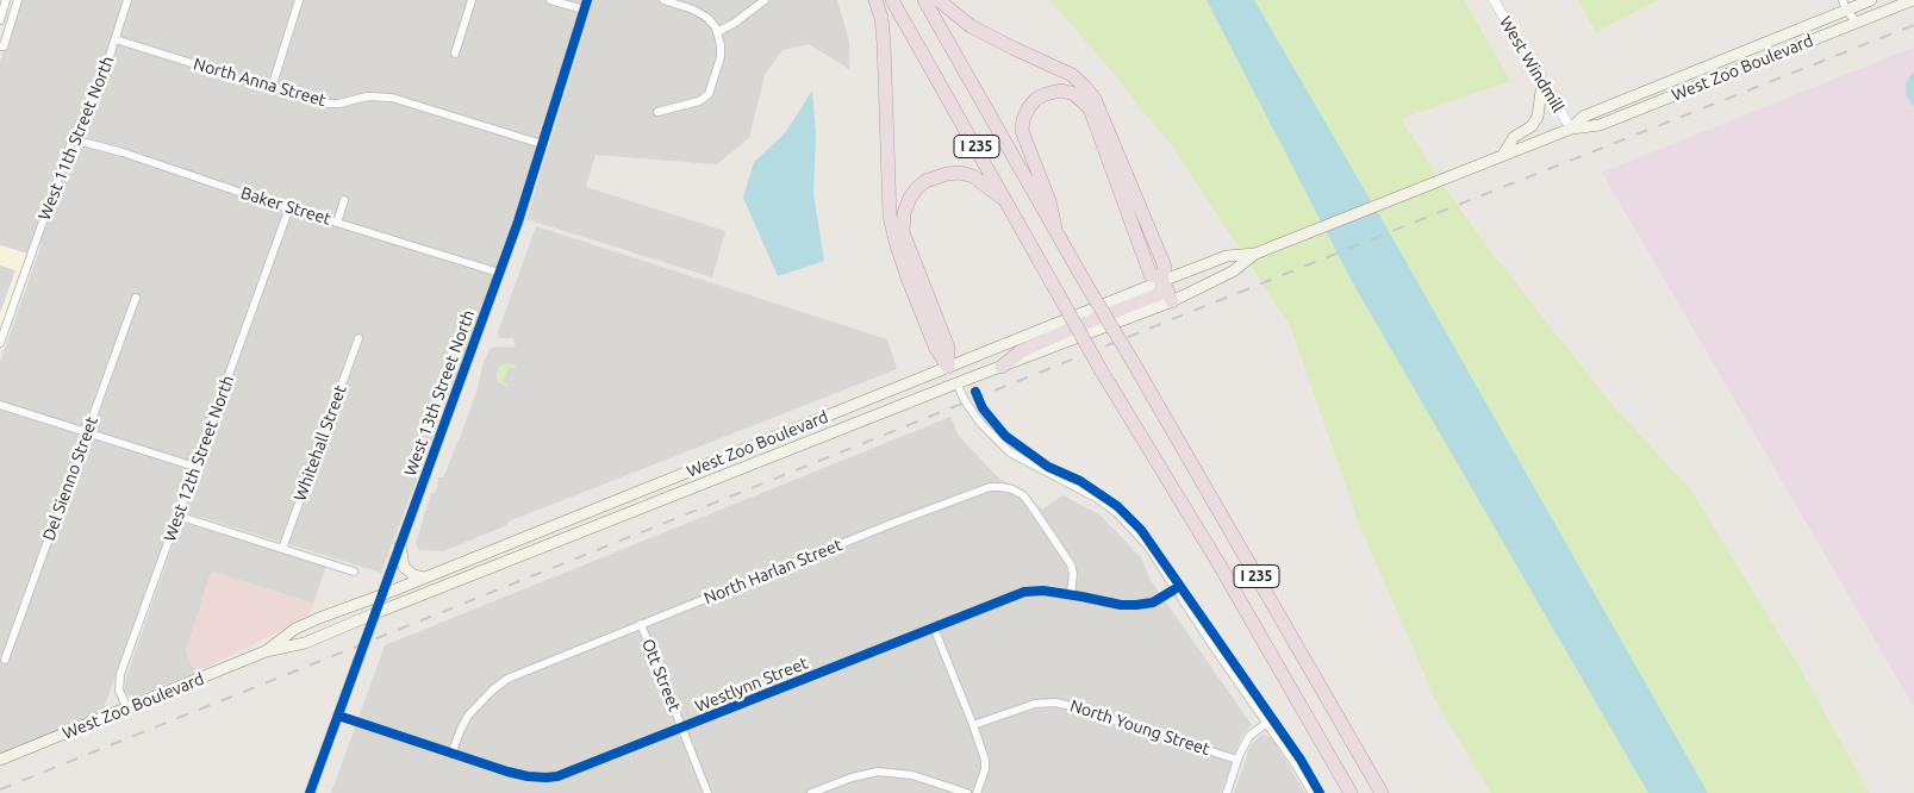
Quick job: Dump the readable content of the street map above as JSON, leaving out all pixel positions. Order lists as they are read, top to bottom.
{
  "streets": {
    "highway": ["I 235"],
    "main road": ["West Zoo Boulevard"],
    "street": [
      "West Windmill",
      "North Anna Street",
      "West 11th Street North",
      "Baker Street",
      "West 13th Street North",
      "Whitehall Street",
      "West 12th Street North",
      "Del Sienno Street",
      "North Harlan Street",
      "Ott Street",
      "Westlynn Street",
      "North Young Street"
    ]
  },
  "crossings": [
    ["West Windmill", "West Zoo Boulevard"],
    ["West Zoo Boulevard", "West 13th Street North"],
    ["West Zoo Boulevard", "West 12th Street North"],
    ["North Anna Street", "West 11th Street North"],
    ["North Anna Street", "West 13th Street North"],
    ["West 11th Street North", "Baker Street"],
    ["Baker Street", "West 13th Street North"],
    ["Baker Street", "West 12th Street North"],
    ["West 13th Street North", "Westlynn Street"],
    ["North Harlan Street", "Ott Street"],
    ["North Harlan Street", "Westlynn Street"],
    ["Ott Street", "Westlynn Street"]
  ]
}
